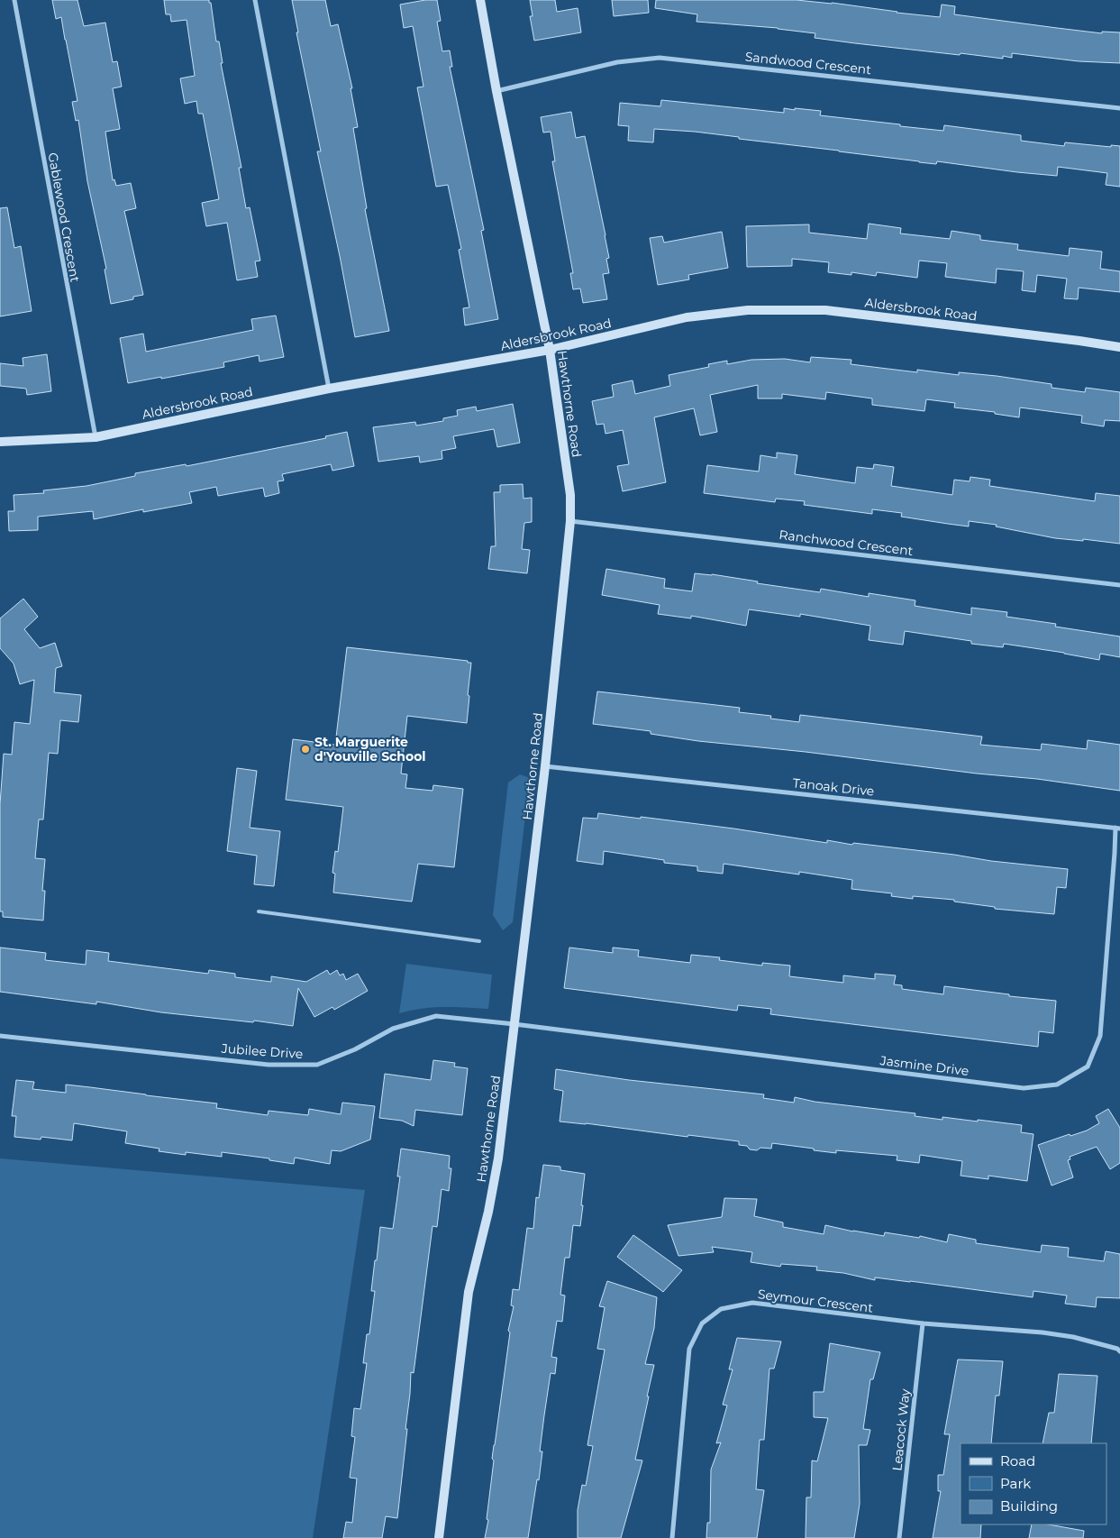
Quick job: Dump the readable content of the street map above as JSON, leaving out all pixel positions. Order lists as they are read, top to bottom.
{
  "streets": {
    "street": [
      "Sandwood Crescent",
      "Gablewood Crescent",
      "Aldersbrook Road",
      "Hawthorne Road",
      "Ranchwood Crescent",
      "Tanoak Drive",
      "Jubilee Drive",
      "Jasmine Drive",
      "Seymour Crescent",
      "Leacock Way"
    ]
  },
  "crossings": [
    ["Sandwood Crescent", "Hawthorne Road"],
    ["Gablewood Crescent", "Aldersbrook Road"],
    ["Aldersbrook Road", "Hawthorne Road"],
    ["Hawthorne Road", "Ranchwood Crescent"],
    ["Hawthorne Road", "Tanoak Drive"],
    ["Hawthorne Road", "Jubilee Drive"],
    ["Hawthorne Road", "Jasmine Drive"],
    ["Tanoak Drive", "Jasmine Drive"],
    ["Jubilee Drive", "Jasmine Drive"],
    ["Seymour Crescent", "Leacock Way"]
  ],
  "places": ["St. Marguerite d'Youville School"],
  "legend": ["Road", "Park", "Building"]
}
